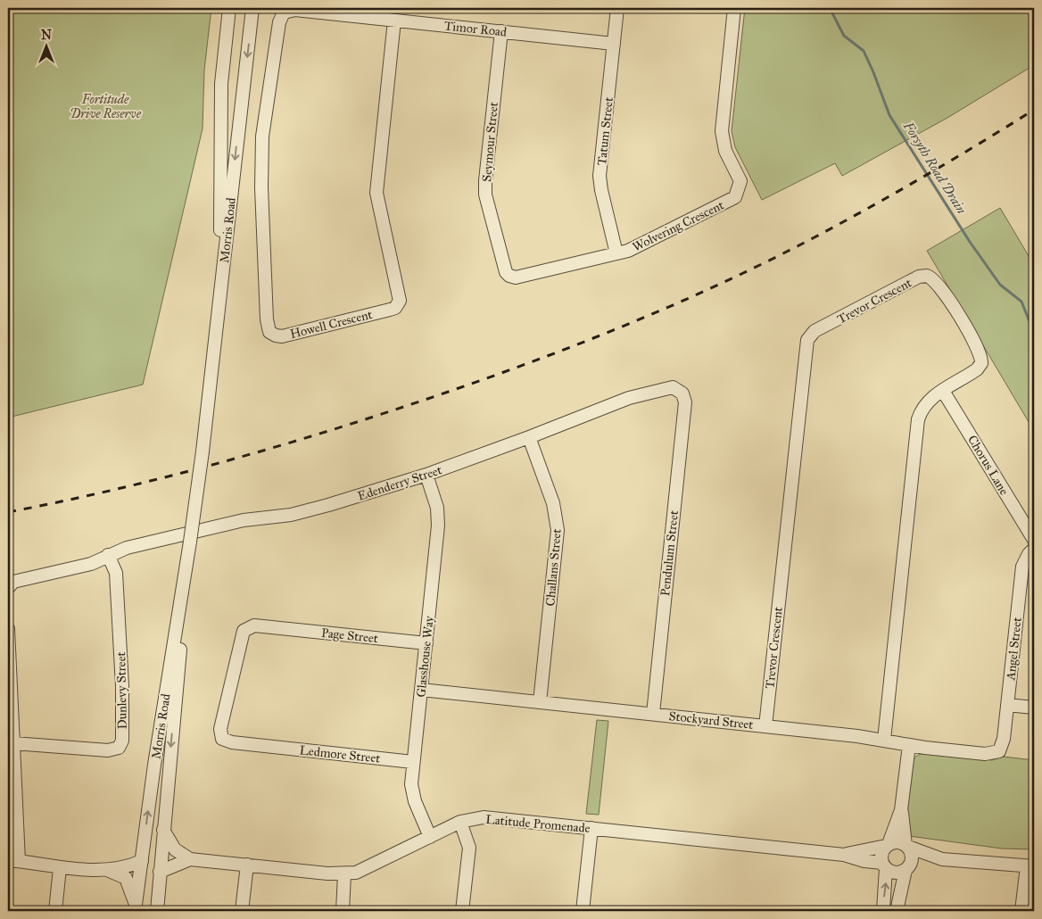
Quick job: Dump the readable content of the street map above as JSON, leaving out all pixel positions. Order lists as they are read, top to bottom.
{
  "streets": {
    "street": [
      "Timor Road",
      "Tatum Street",
      "Seymour Street",
      "Wolvering Crescent",
      "Morris Road",
      "Trevor Crescent",
      "Howell Crescent",
      "Chorus Lane",
      "Edenderry Street",
      "Pendulum Street",
      "Challans Street",
      "Page Street",
      "Angel Street",
      "Glasshouse Way",
      "Dunlevy Street",
      "Stockyard Street",
      "Ledmore Street",
      "Latitude Promenade"
    ]
  },
  "crossings": [
    ["Timor Road", "Tatum Street"],
    ["Timor Road", "Seymour Street"],
    ["Timor Road", "Howell Crescent"],
    ["Tatum Street", "Wolvering Crescent"],
    ["Seymour Street", "Wolvering Crescent"],
    ["Morris Road", "Latitude Promenade"],
    ["Trevor Crescent", "Chorus Lane"],
    ["Trevor Crescent", "Stockyard Street"],
    ["Edenderry Street", "Pendulum Street"],
    ["Edenderry Street", "Challans Street"],
    ["Edenderry Street", "Glasshouse Way"],
    ["Edenderry Street", "Dunlevy Street"],
    ["Pendulum Street", "Stockyard Street"],
    ["Challans Street", "Stockyard Street"],
    ["Page Street", "Glasshouse Way"],
    ["Page Street", "Ledmore Street"],
    ["Angel Street", "Stockyard Street"],
    ["Glasshouse Way", "Stockyard Street"],
    ["Glasshouse Way", "Ledmore Street"],
    ["Glasshouse Way", "Latitude Promenade"]
  ],
  "water": ["Forsyth Road Drain"],
  "parks": ["Fortitude Drive Reserve"],
  "north": "top"
}
